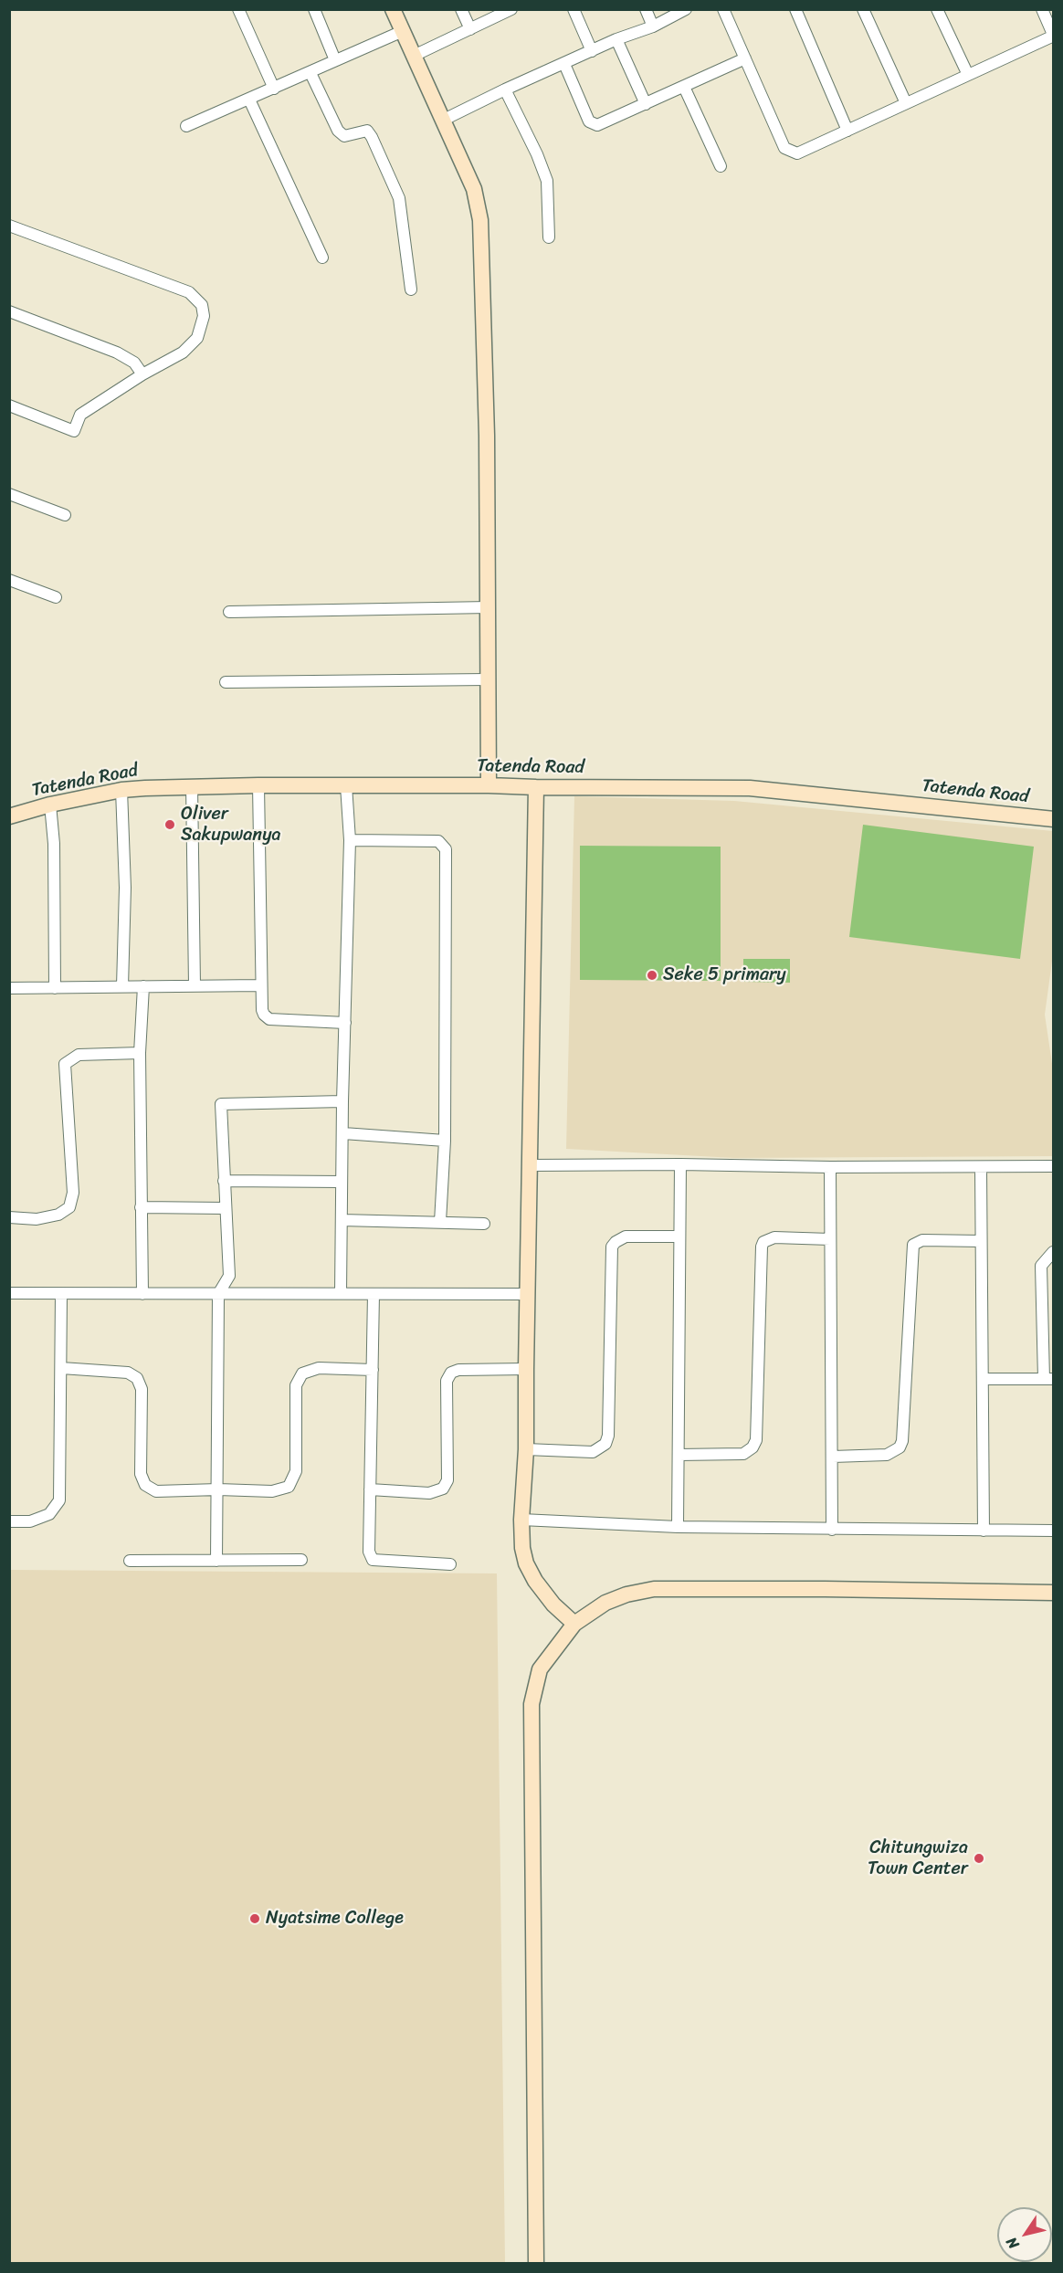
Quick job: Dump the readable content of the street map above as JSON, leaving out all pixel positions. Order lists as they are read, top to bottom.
{
  "streets": {
    "street": ["Tatenda Road"]
  },
  "places": [
    "Oliver Sakupwanya",
    "Seke 5 primary",
    "Chitungwiza Town Center",
    "Nyatsime College"
  ],
  "north": "bottom left"
}
